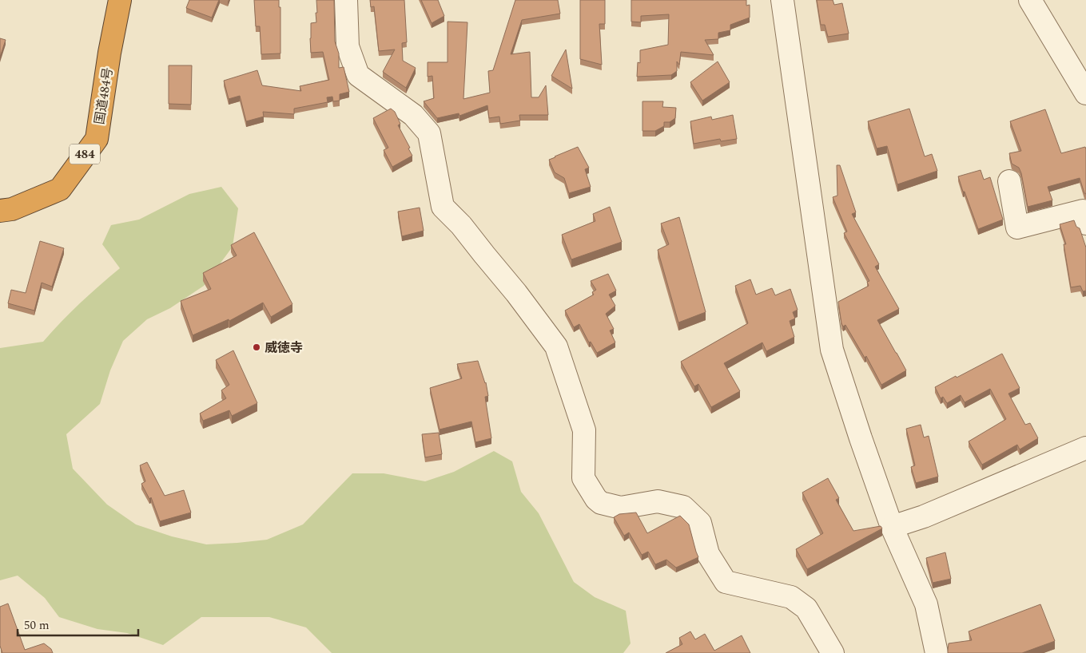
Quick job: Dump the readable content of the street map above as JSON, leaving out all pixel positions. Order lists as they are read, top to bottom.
{
  "streets": {
    "highway": ["国道484号", "484"]
  },
  "places": ["威徳寺"],
  "scale_bar": "50 m"
}
